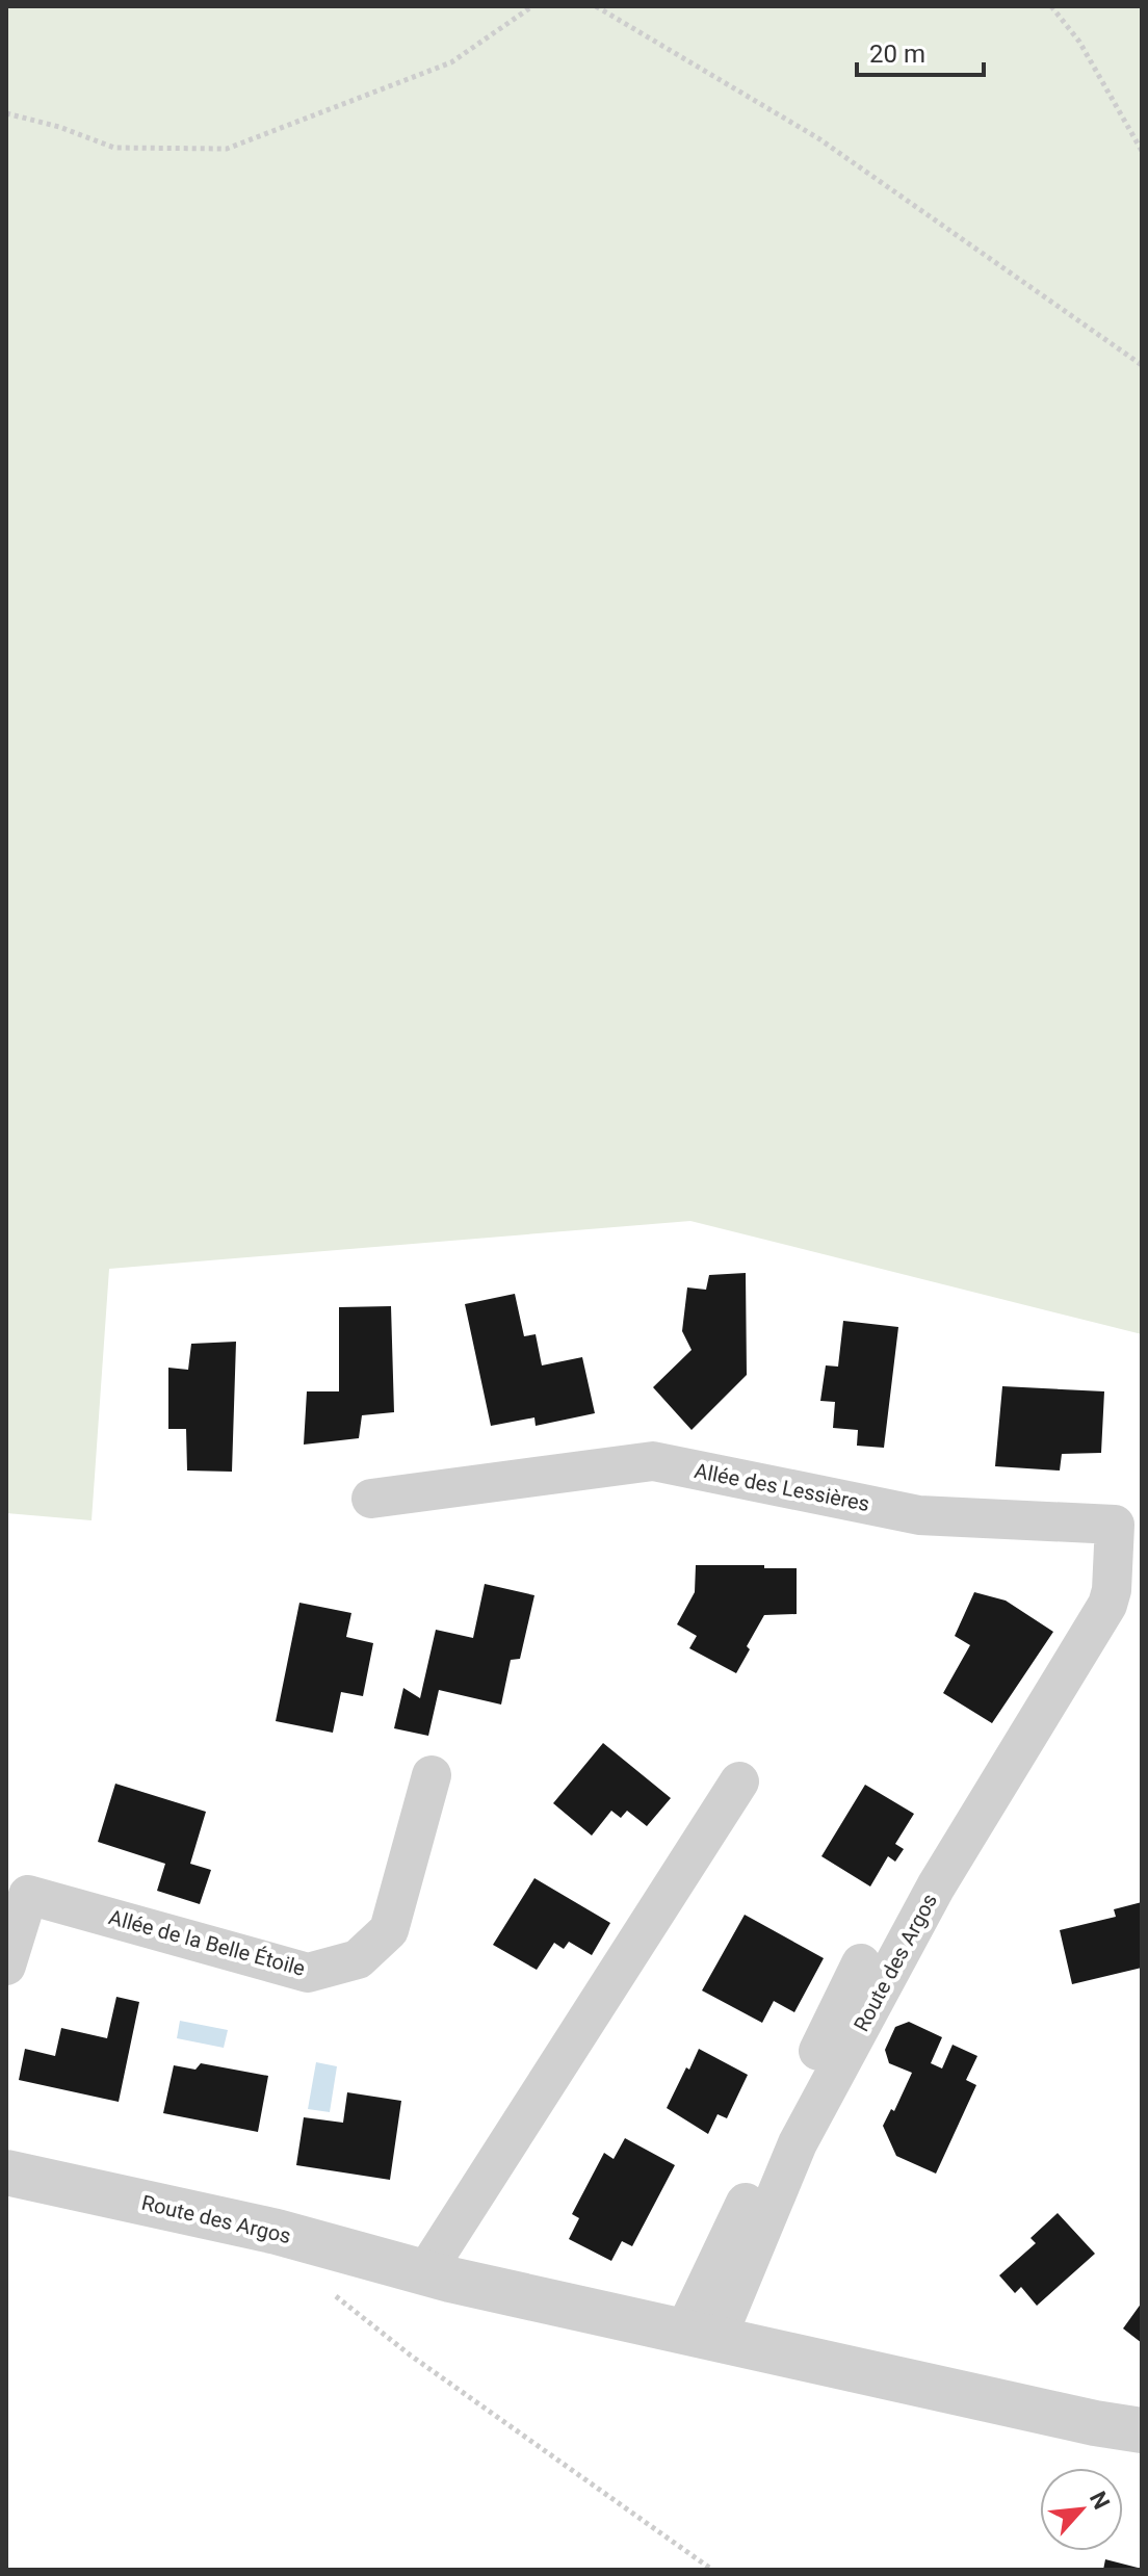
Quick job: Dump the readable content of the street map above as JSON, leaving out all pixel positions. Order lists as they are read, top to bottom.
{
  "streets": {
    "street": ["Allée des Lessières", "Allée de la Belle Étoile", "Route des Argos"]
  },
  "crossings": [
    ["Allée des Lessières", "Route des Argos"]
  ],
  "scale_bar": "20 m",
  "north": "top right"
}
